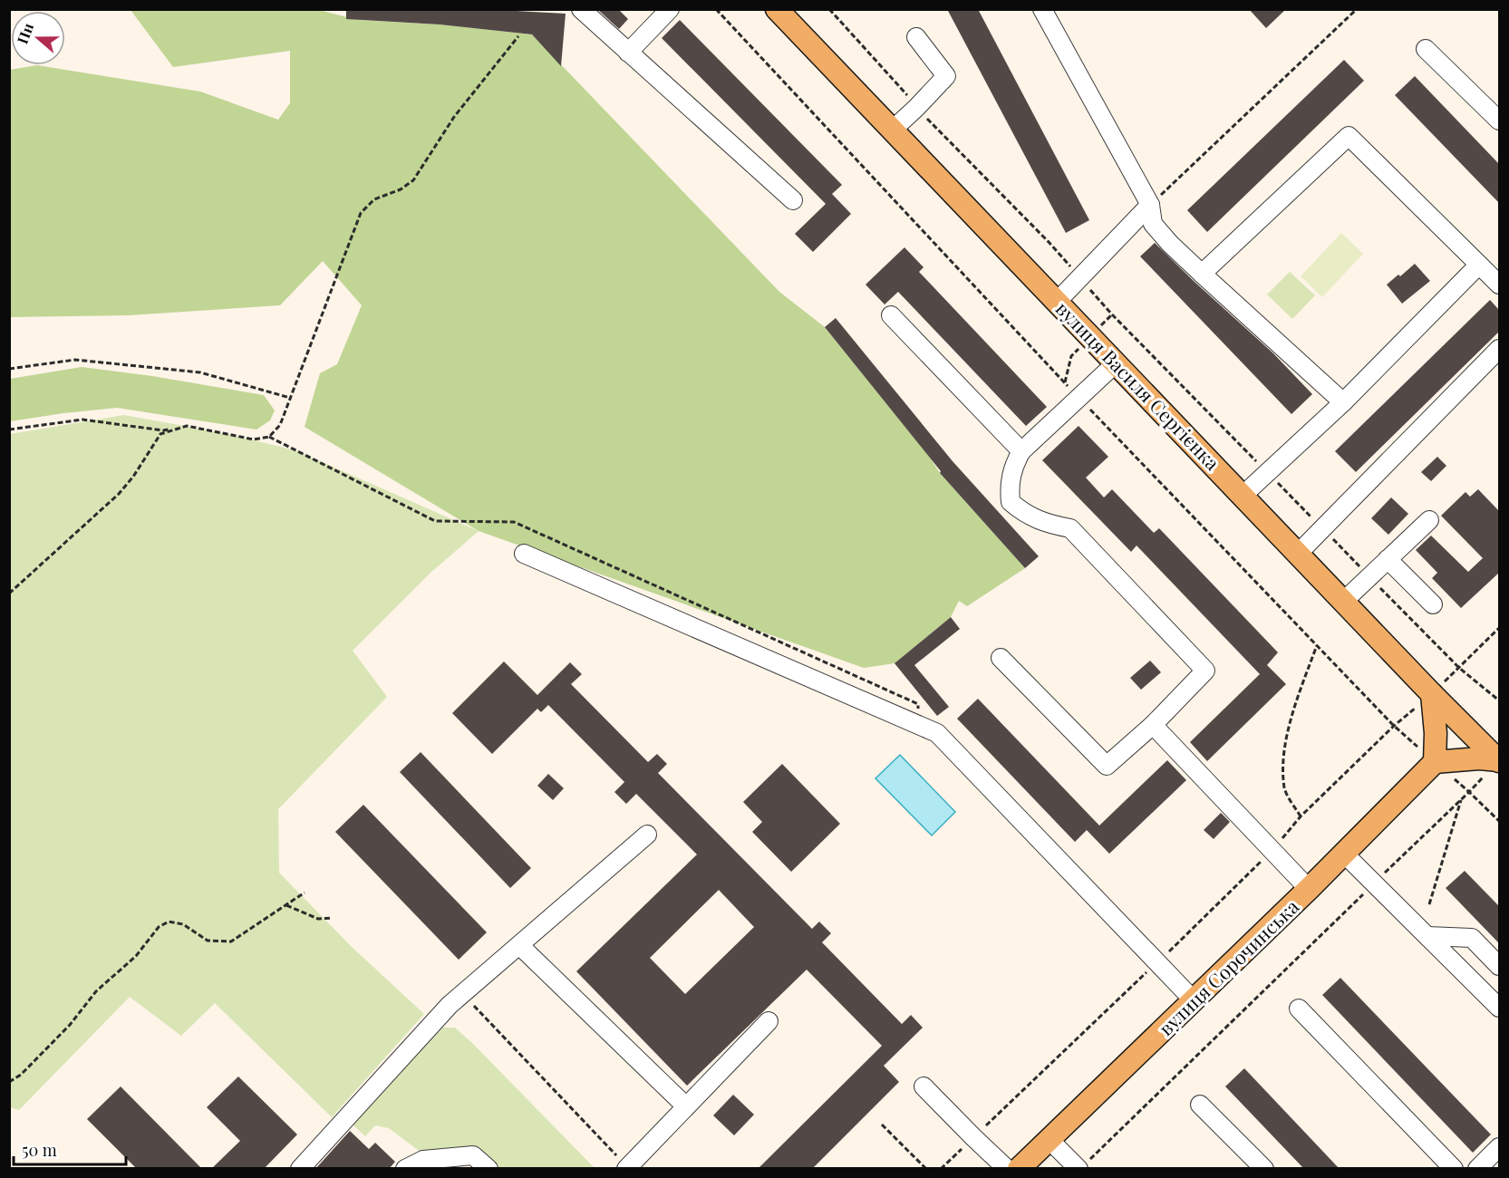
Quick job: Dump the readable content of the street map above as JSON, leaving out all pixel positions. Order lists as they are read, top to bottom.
{
  "streets": {
    "main road": ["вулиця Василя Сергієнка", "вулиця Сорочинська"]
  },
  "scale_bar": "50 m",
  "north": "left"
}
